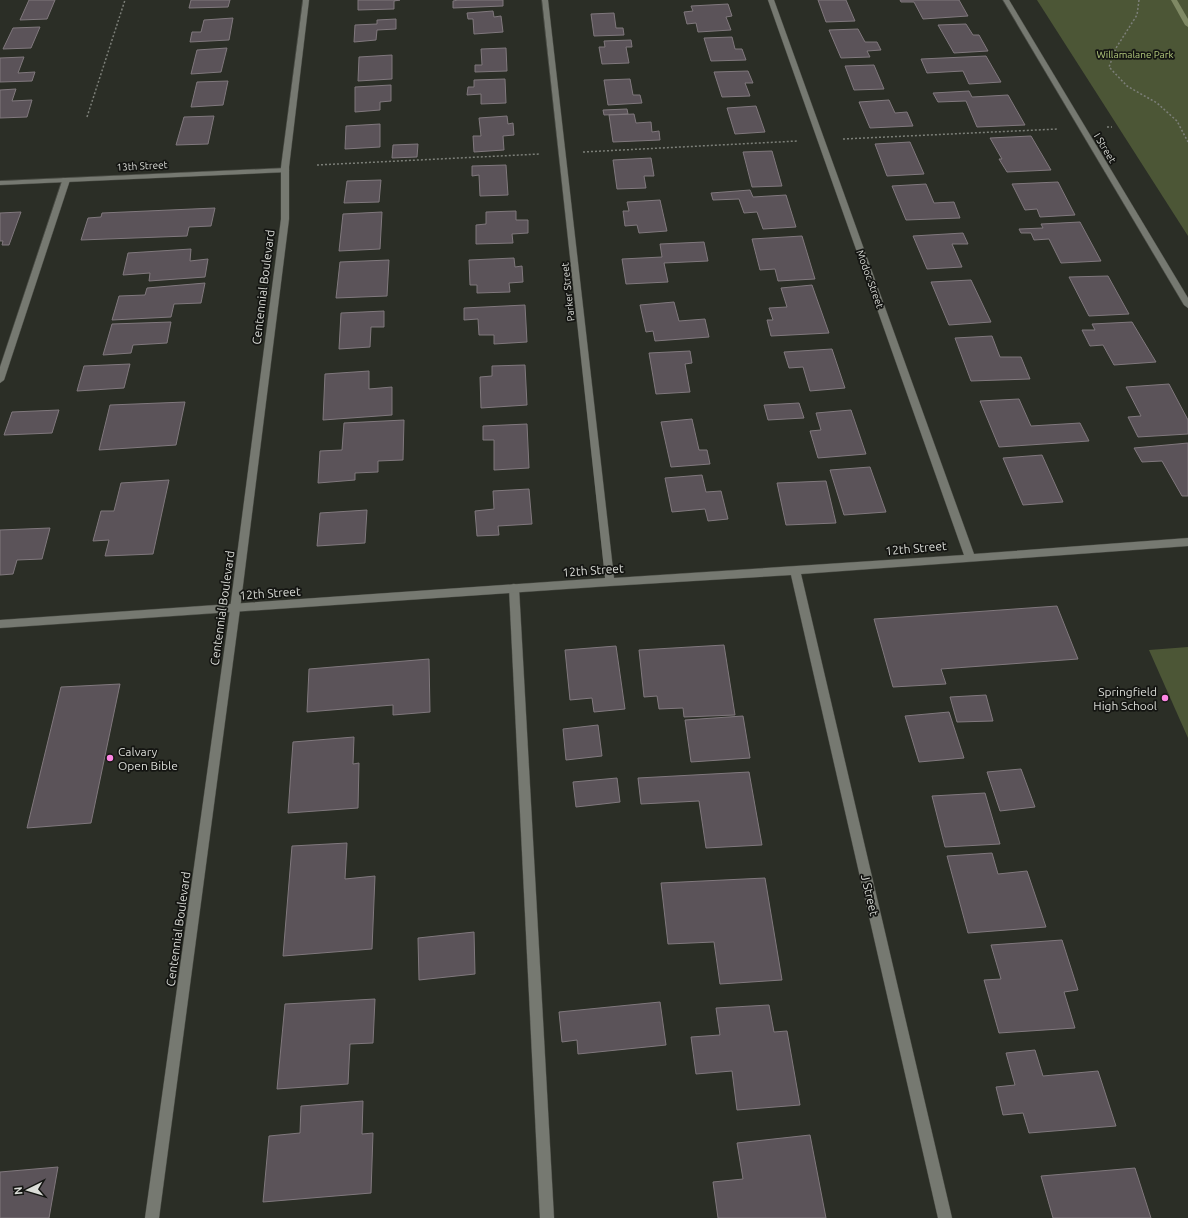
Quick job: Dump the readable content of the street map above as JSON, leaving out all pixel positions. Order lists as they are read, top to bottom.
{
  "streets": {
    "street": [
      "I Street",
      "13th Street",
      "Modoc Street",
      "Centennial Boulevard",
      "Parker Street",
      "12th Street",
      "J Street"
    ]
  },
  "crossings": [
    ["13th Street", "Centennial Boulevard"],
    ["Modoc Street", "12th Street"],
    ["Centennial Boulevard", "12th Street"],
    ["Parker Street", "12th Street"],
    ["12th Street", "J Street"]
  ],
  "parks": ["Willamalane Park"],
  "places": ["Springfield High School", "Calvary Open Bible"],
  "north": "left"
}
